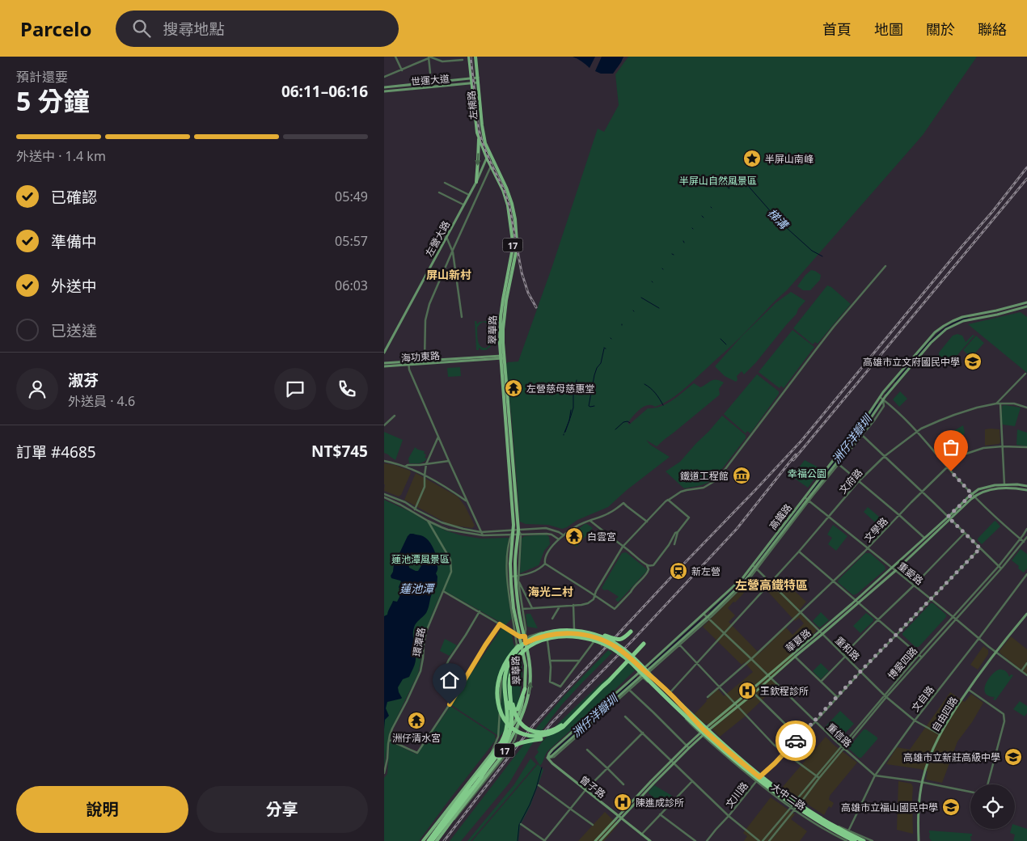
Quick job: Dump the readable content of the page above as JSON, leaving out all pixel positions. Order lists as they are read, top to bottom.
{
  "streets": {
    "main road": ["左楠路", "17", "翠華路"],
    "street": [
      "世運大道",
      "左營大路",
      "海功東路",
      "文府路",
      "高鐵路",
      "文學路",
      "重愛路",
      "華夏路",
      "環潭路",
      "重和路",
      "博愛四路",
      "文自路",
      "自由四路",
      "重信路",
      "曾子路",
      "文川路",
      "大中二路"
    ]
  },
  "crossings": [
    ["世運大道", "左楠路"],
    ["左楠路", "左營大路"],
    ["左楠路", "翠華路"],
    ["左營大路", "翠華路"],
    ["翠華路", "海功東路"],
    ["文府路", "重愛路"],
    ["文府路", "重和路"],
    ["文府路", "重信路"],
    ["文府路", "大中二路"],
    ["高鐵路", "重愛路"],
    ["高鐵路", "重和路"],
    ["高鐵路", "重信路"],
    ["高鐵路", "曾子路"],
    ["高鐵路", "大中二路"],
    ["文學路", "重愛路"],
    ["文學路", "重和路"],
    ["文學路", "重信路"],
    ["重愛路", "華夏路"],
    ["重愛路", "博愛四路"],
    ["重愛路", "文自路"],
    ["重愛路", "自由四路"],
    ["重愛路", "文川路"],
    ["華夏路", "重和路"],
    ["華夏路", "重信路"],
    ["華夏路", "曾子路"],
    ["華夏路", "大中二路"],
    ["重和路", "博愛四路"],
    ["重和路", "文自路"],
    ["重和路", "自由四路"],
    ["重和路", "文川路"],
    ["博愛四路", "重信路"],
    ["博愛四路", "大中二路"],
    ["文自路", "重信路"],
    ["文自路", "大中二路"],
    ["重信路", "文川路"],
    ["文川路", "大中二路"]
  ],
  "districts": ["屏山新村", "左營高鐵特區", "海光二村"],
  "water": ["梯溝", "洲仔洋瓣圳", "蓮池潭"],
  "parks": ["半屏山自然風景區", "幸福公園", "蓮池潭風景區"],
  "places": {
    "place": ["半屏山南峰"],
    "school or university": ["高雄市立文府國民中學", "高雄市立新莊高級中學", "高雄市立福山國民中學"],
    "temple": ["左營慈母慈惠堂", "白雲宮", "洲仔清水宮"],
    "museum": ["鐵道工程館"],
    "station": ["新左營"],
    "hospital": ["王欽程診所", "陳進成診所"]
  },
  "page": {
    "header": "Parcelo",
    "search": "搜尋地點",
    "nav": [
      "首頁",
      "地圖",
      "關於",
      "聯絡"
    ],
    "heading": ["5 分鐘", "預計還要", "06:11–06:16"],
    "panel": [
      "淑芬",
      "外送員 · 4.6",
      "訂單 #4685",
      "NT$745"
    ],
    "bar": "外送中 · 1.4 km",
    "list": [
      ["已確認", "05:49"],
      ["準備中", "05:57"],
      ["外送中", "06:03"],
      "已送達"
    ],
    "buttons": ["說明", "分享"]
  }
}
